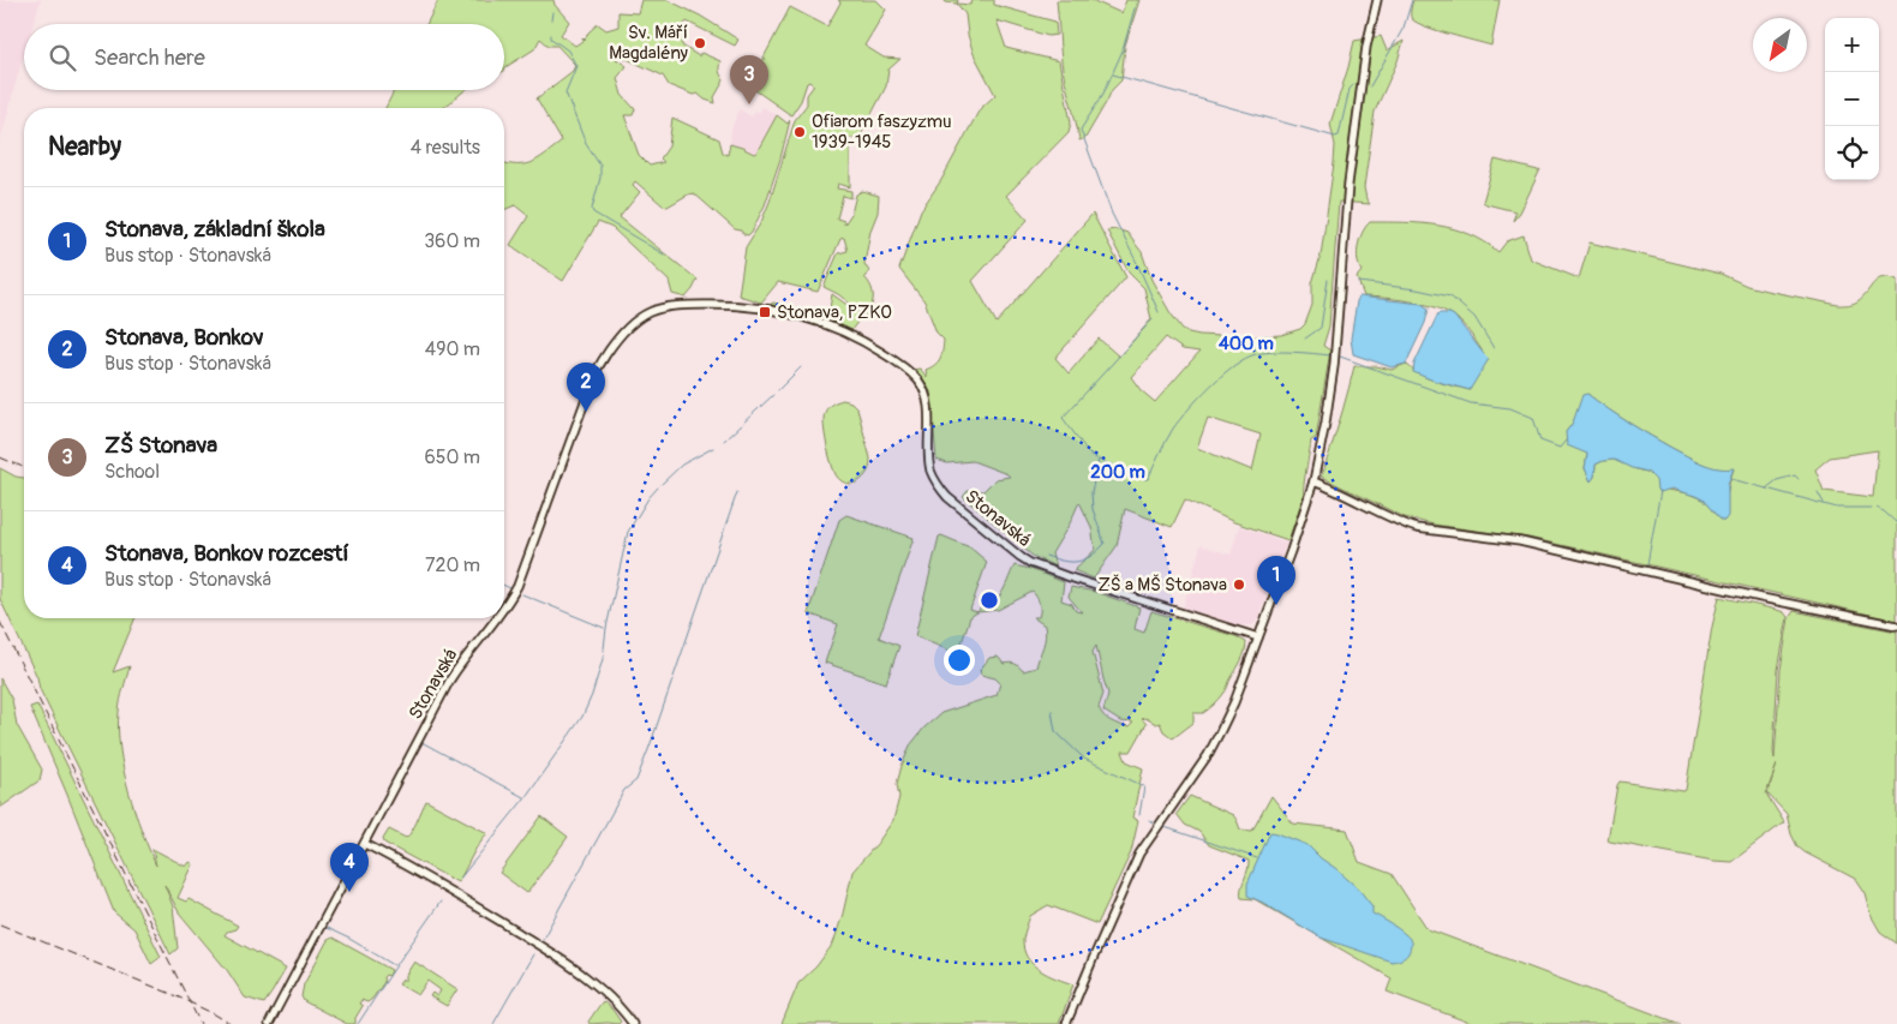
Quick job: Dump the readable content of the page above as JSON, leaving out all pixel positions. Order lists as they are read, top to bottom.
{
  "streets": {
    "street": ["Stonavská"]
  },
  "places": {
    "other": ["Sv. Máří Magdalény", "Ofiarom faszyzmu 1939-1945", "ZŠ a MŠ Stonava"],
    "transit": ["Stonava, PZKO"]
  },
  "north": "bottom left",
  "page": {
    "map_buttons": ["+", "−"],
    "search": "Search here",
    "pins": [
      "3",
      "2",
      "1",
      "4"
    ],
    "heading": ["Nearby", "4 results"],
    "list": [
      {
        "mark": "1",
        "name": "Stonava, základní škola",
        "note": "Bus stop · Stonavská",
        "value": "360 m"
      },
      {
        "mark": "2",
        "name": "Stonava, Bonkov",
        "note": "Bus stop · Stonavská",
        "value": "490 m"
      },
      {
        "mark": "3",
        "name": "ZŠ Stonava",
        "note": "School",
        "value": "650 m"
      },
      {
        "mark": "4",
        "name": "Stonava, Bonkov rozcestí",
        "note": "Bus stop · Stonavská",
        "value": "720 m"
      }
    ]
  },
  "rings": ["400 m", "200 m"]
}
